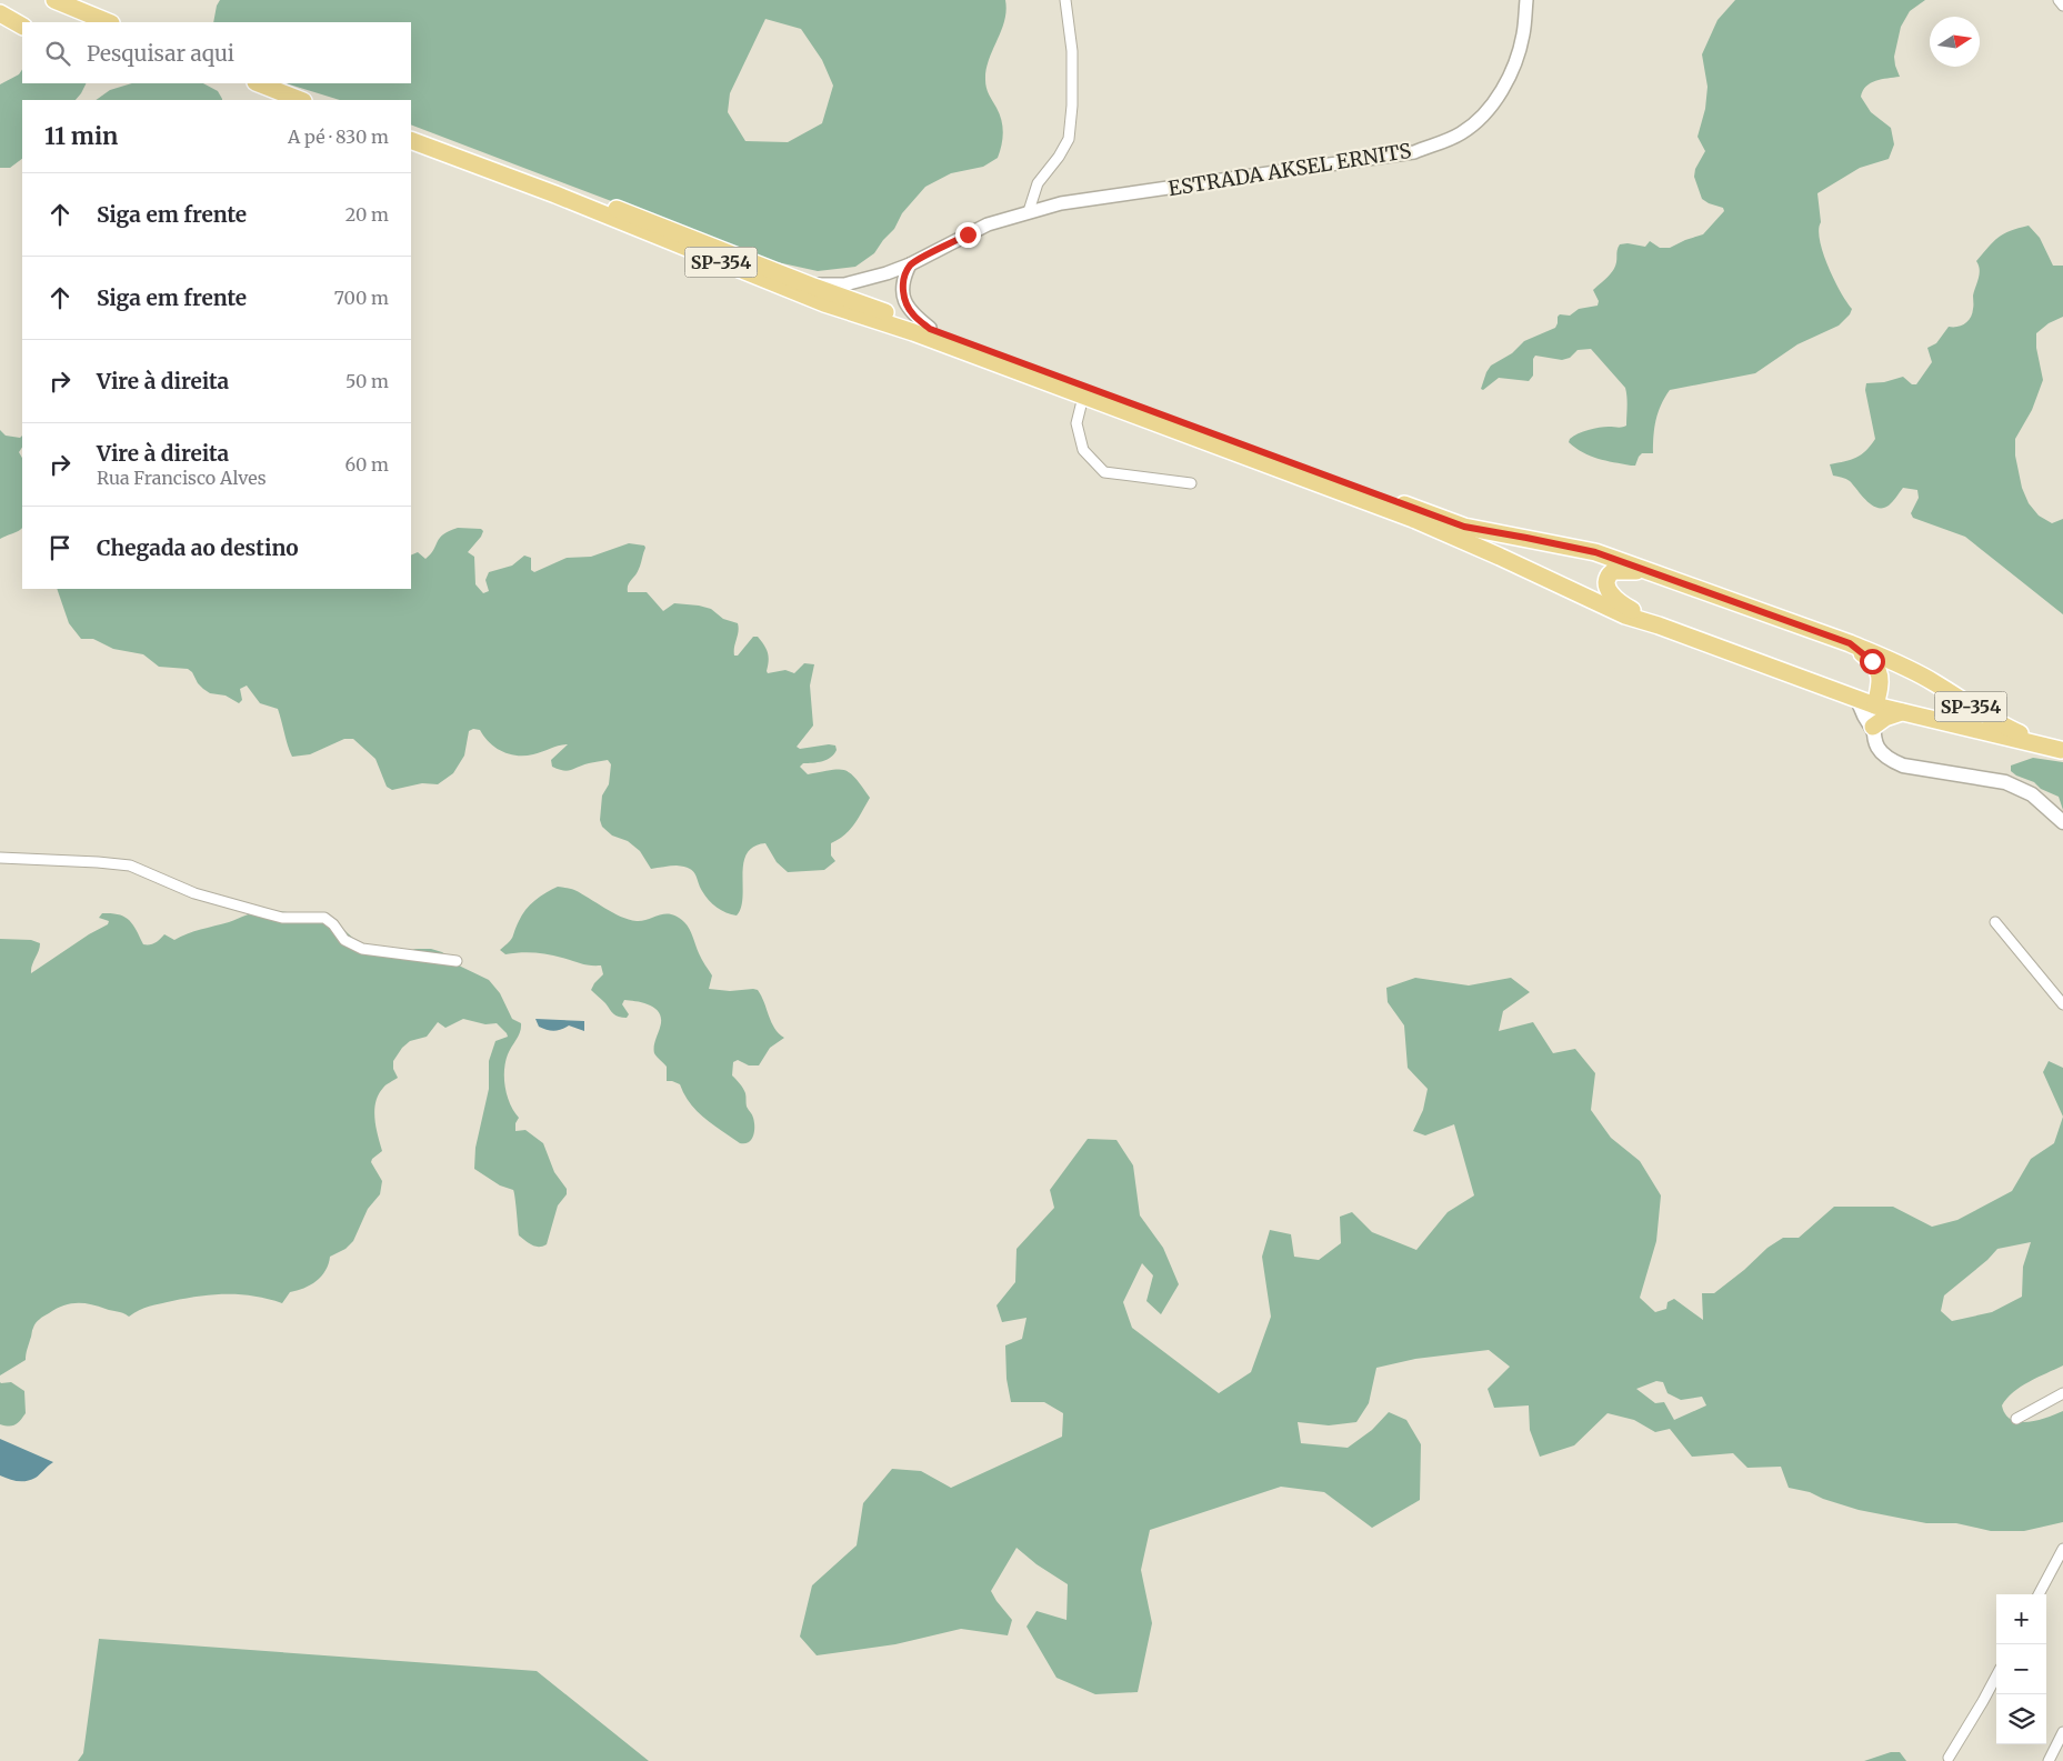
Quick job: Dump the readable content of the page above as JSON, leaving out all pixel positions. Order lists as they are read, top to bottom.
{
  "streets": {
    "main road": ["SP-354"],
    "street": ["ESTRADA AKSEL ERNITS"]
  },
  "crossings": [
    ["ESTRADA AKSEL ERNITS", "SP-354"]
  ],
  "north": "right",
  "page": {
    "search": "Pesquisar aqui",
    "heading": ["11 min", "A pé · 830 m"],
    "list": [
      ["Siga em frente", "20 m"],
      ["Siga em frente", "700 m"],
      ["Vire à direita", "50 m"],
      ["Vire à direita", "Rua Francisco Alves", "60 m"],
      "Chegada ao destino"
    ],
    "map_buttons": ["+", "−"]
  }
}
